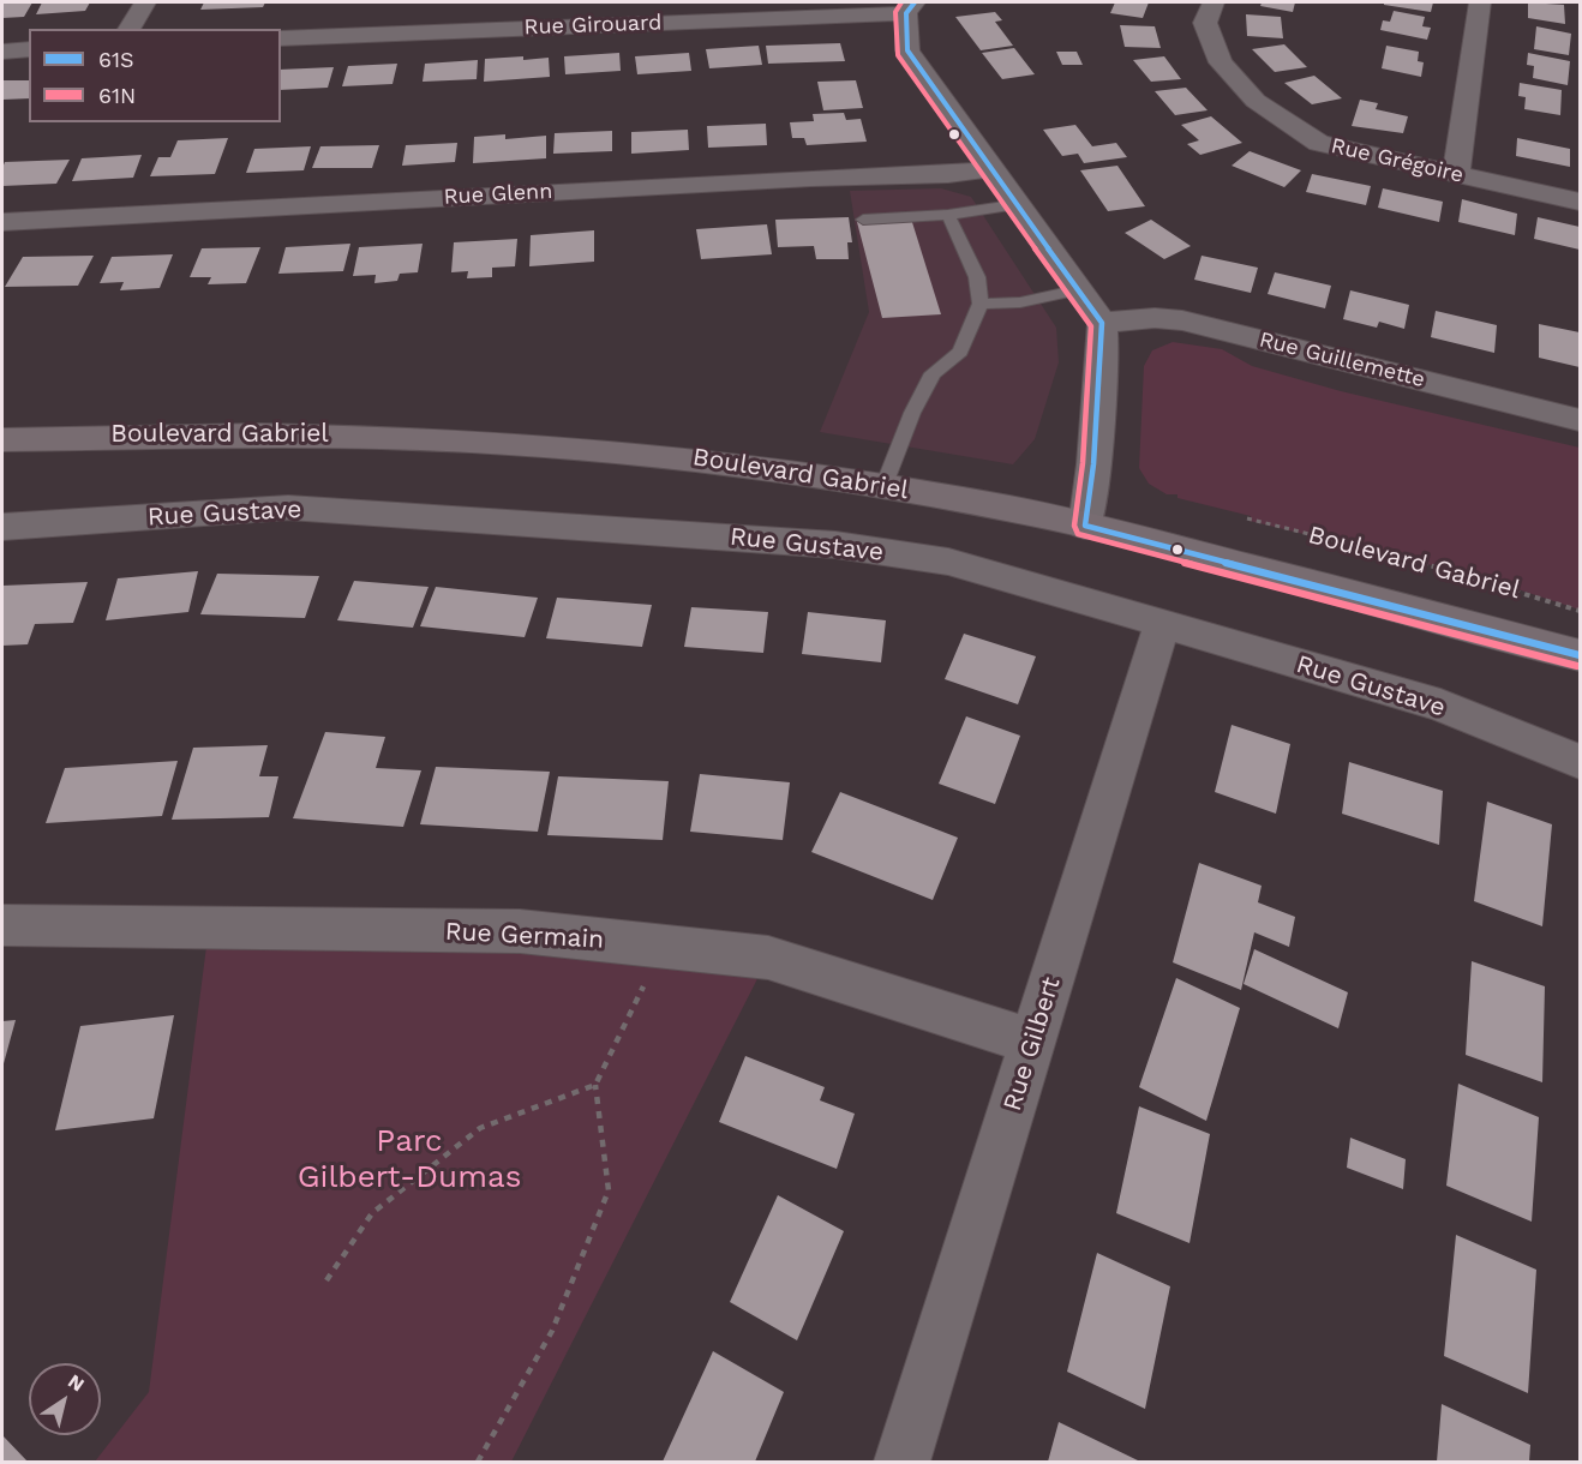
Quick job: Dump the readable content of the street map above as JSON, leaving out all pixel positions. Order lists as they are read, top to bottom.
{
  "streets": {
    "street": [
      "Rue Girouard",
      "Rue Grégoire",
      "Rue Glenn",
      "Rue Guillemette",
      "Boulevard Gabriel",
      "Rue Gustave",
      "Rue Germain",
      "Rue Gilbert"
    ]
  },
  "crossings": [
    ["Rue Gustave", "Rue Gilbert"],
    ["Rue Germain", "Rue Gilbert"]
  ],
  "parks": ["Parc Gilbert-Dumas"],
  "lines": ["transit line 61S", "transit line 61N"],
  "legend": ["61S", "61N"],
  "north": "top right"
}
